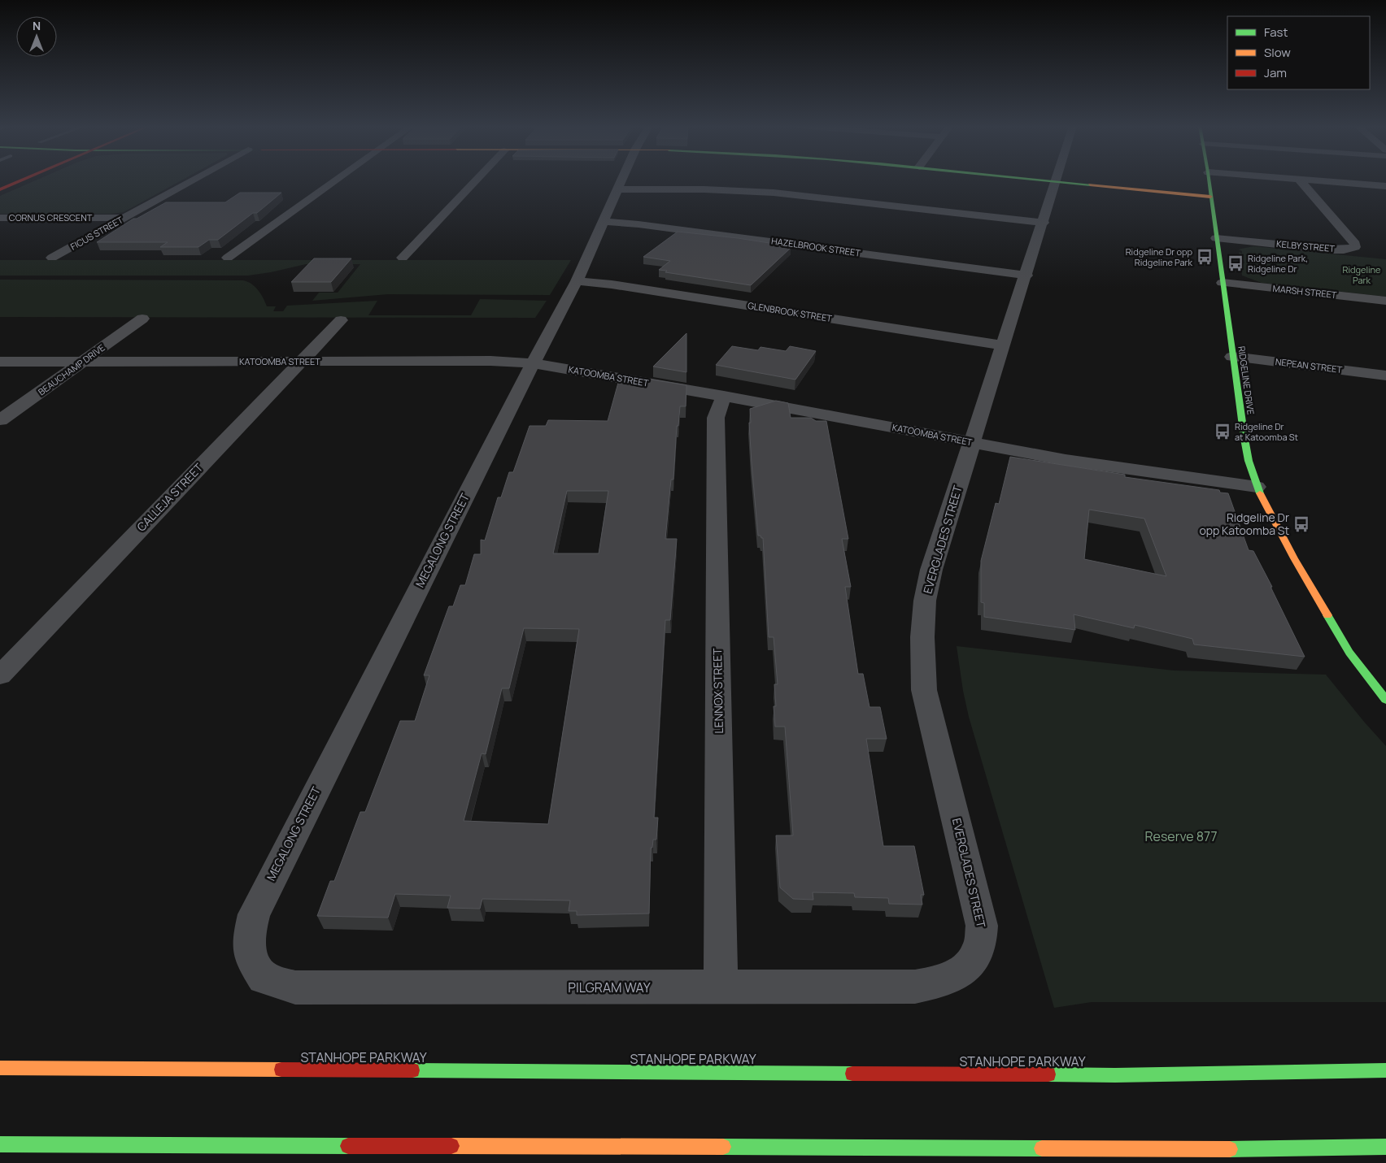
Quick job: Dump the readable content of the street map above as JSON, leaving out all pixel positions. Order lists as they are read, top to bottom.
{
  "streets": {
    "street": [
      "CORNUS CRESCENT",
      "FICUS STREET",
      "KELBY STREET",
      "HAZELBROOK STREET",
      "MARSH STREET",
      "GLENBROOK STREET",
      "KATOOMBA STREET",
      "NEPEAN STREET",
      "BEAUCHAMP DRIVE",
      "RIDGELINE DRIVE",
      "CALLEJA STREET",
      "EVERGLADES STREET",
      "MEGALONG STREET",
      "LENNOX STREET",
      "PILGRAM WAY",
      "STANHOPE PARKWAY"
    ]
  },
  "crossings": [
    ["CORNUS CRESCENT", "FICUS STREET"],
    ["KELBY STREET", "RIDGELINE DRIVE"],
    ["HAZELBROOK STREET", "EVERGLADES STREET"],
    ["HAZELBROOK STREET", "MEGALONG STREET"],
    ["MARSH STREET", "RIDGELINE DRIVE"],
    ["GLENBROOK STREET", "EVERGLADES STREET"],
    ["GLENBROOK STREET", "MEGALONG STREET"],
    ["KATOOMBA STREET", "BEAUCHAMP DRIVE"],
    ["KATOOMBA STREET", "RIDGELINE DRIVE"],
    ["KATOOMBA STREET", "CALLEJA STREET"],
    ["KATOOMBA STREET", "EVERGLADES STREET"],
    ["KATOOMBA STREET", "MEGALONG STREET"],
    ["KATOOMBA STREET", "LENNOX STREET"],
    ["NEPEAN STREET", "RIDGELINE DRIVE"],
    ["EVERGLADES STREET", "PILGRAM WAY"],
    ["MEGALONG STREET", "PILGRAM WAY"],
    ["LENNOX STREET", "PILGRAM WAY"]
  ],
  "parks": ["Ridgeline Park", "Reserve 877"],
  "places": {
    "bus stop": [
      "Ridgeline Dr opp Ridgeline Park",
      "Ridgeline Park, Ridgeline Dr",
      "Ridgeline Dr at Katoomba St",
      "Ridgeline Dr opp Katoomba St"
    ]
  },
  "legend": ["Fast", "Slow", "Jam"],
  "north": "top"
}
